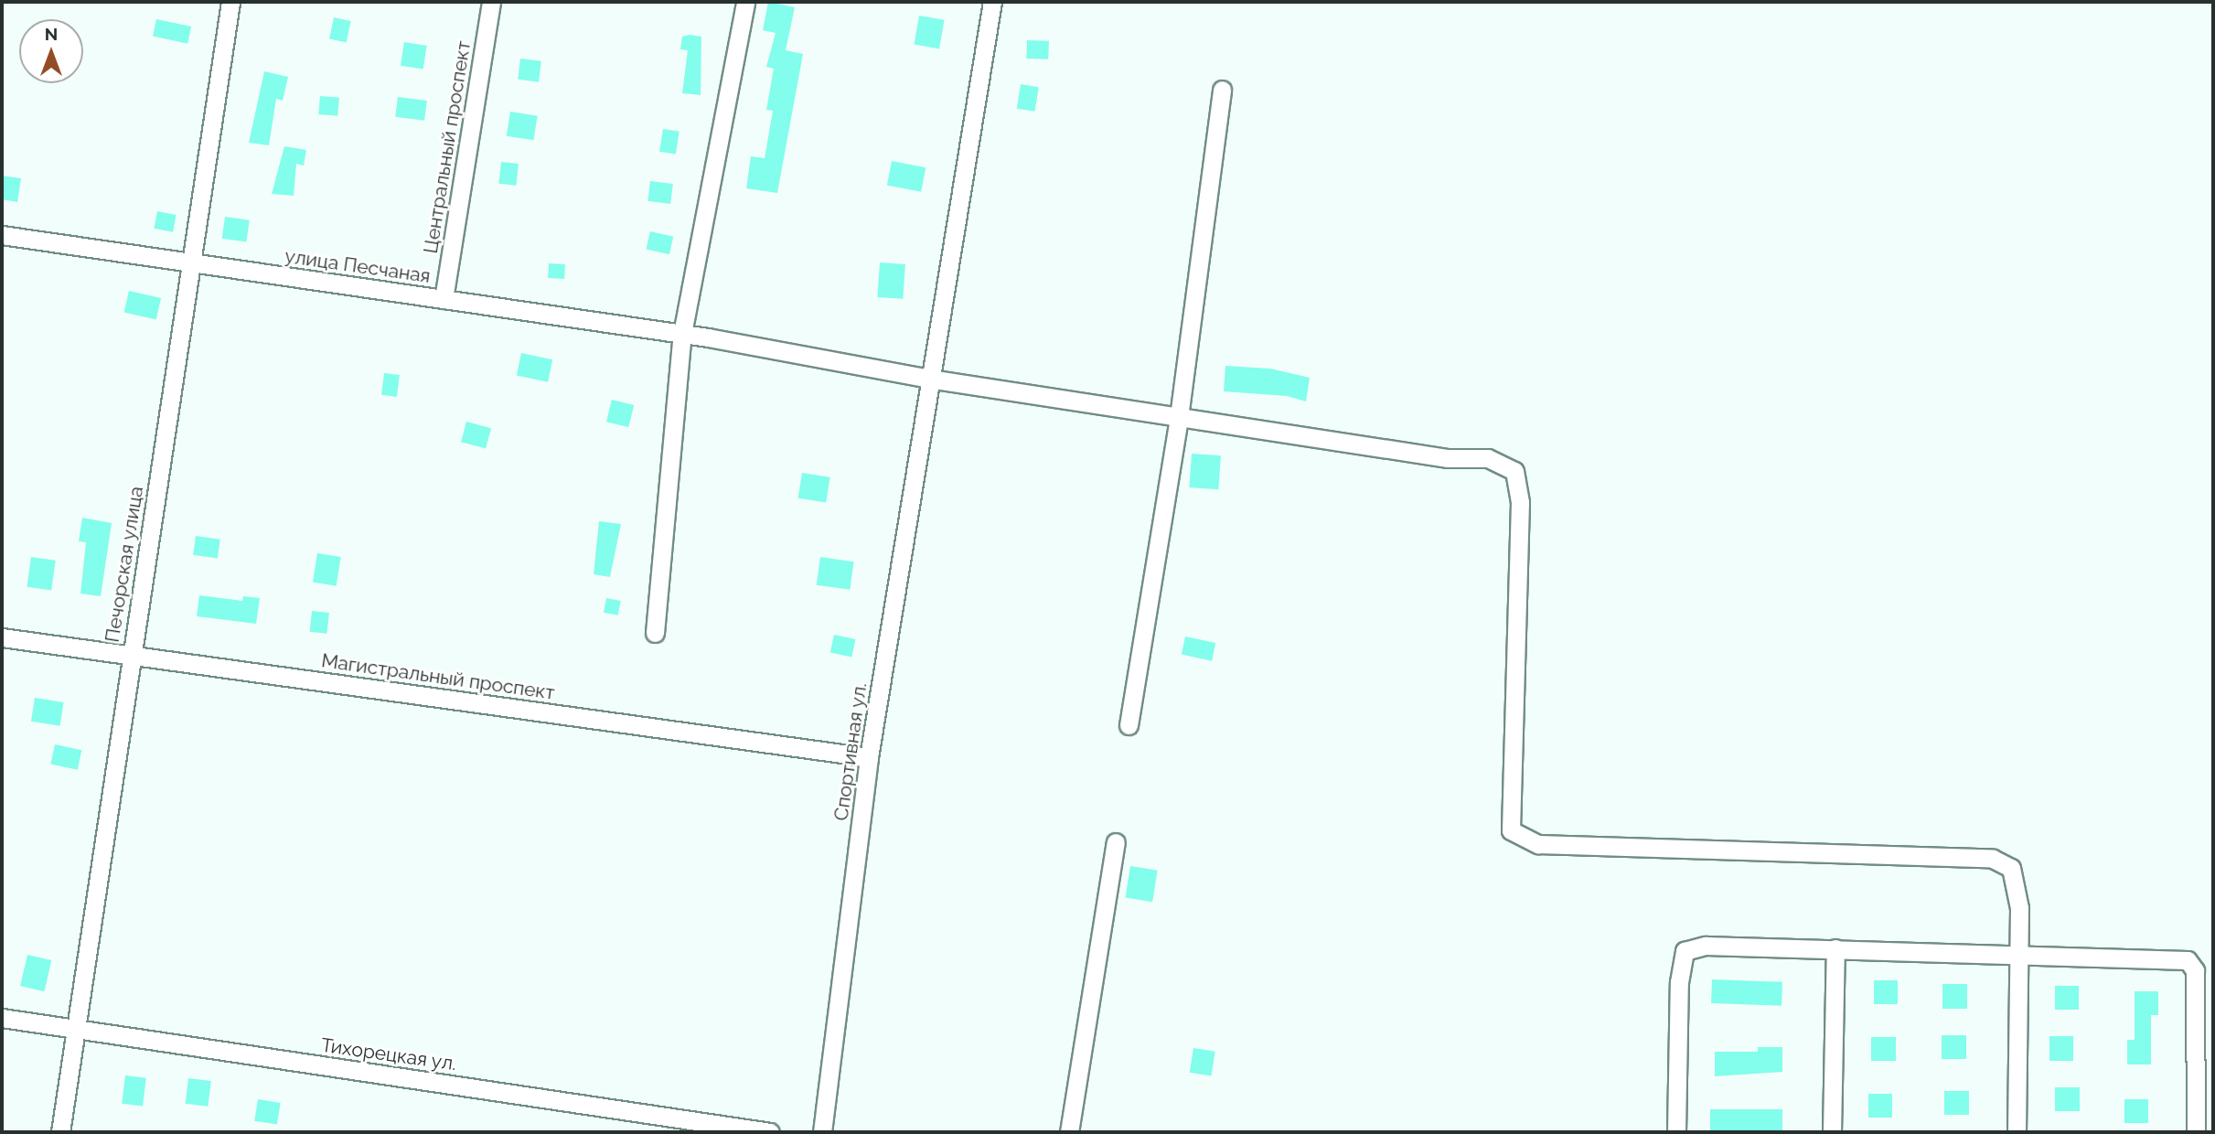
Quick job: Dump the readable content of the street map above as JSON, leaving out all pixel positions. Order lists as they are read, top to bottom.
{
  "streets": {
    "street": [
      "Центральный проспект",
      "улица Песчаная",
      "Печорская улица",
      "Магистральный проспект",
      "Спортивная ул.",
      "Тихорецкая ул."
    ]
  },
  "crossings": [
    ["Центральный проспект", "улица Песчаная"],
    ["улица Песчаная", "Печорская улица"],
    ["улица Песчаная", "Спортивная ул."],
    ["Печорская улица", "Магистральный проспект"],
    ["Печорская улица", "Тихорецкая ул."],
    ["Магистральный проспект", "Спортивная ул."]
  ],
  "north": "top"
}
